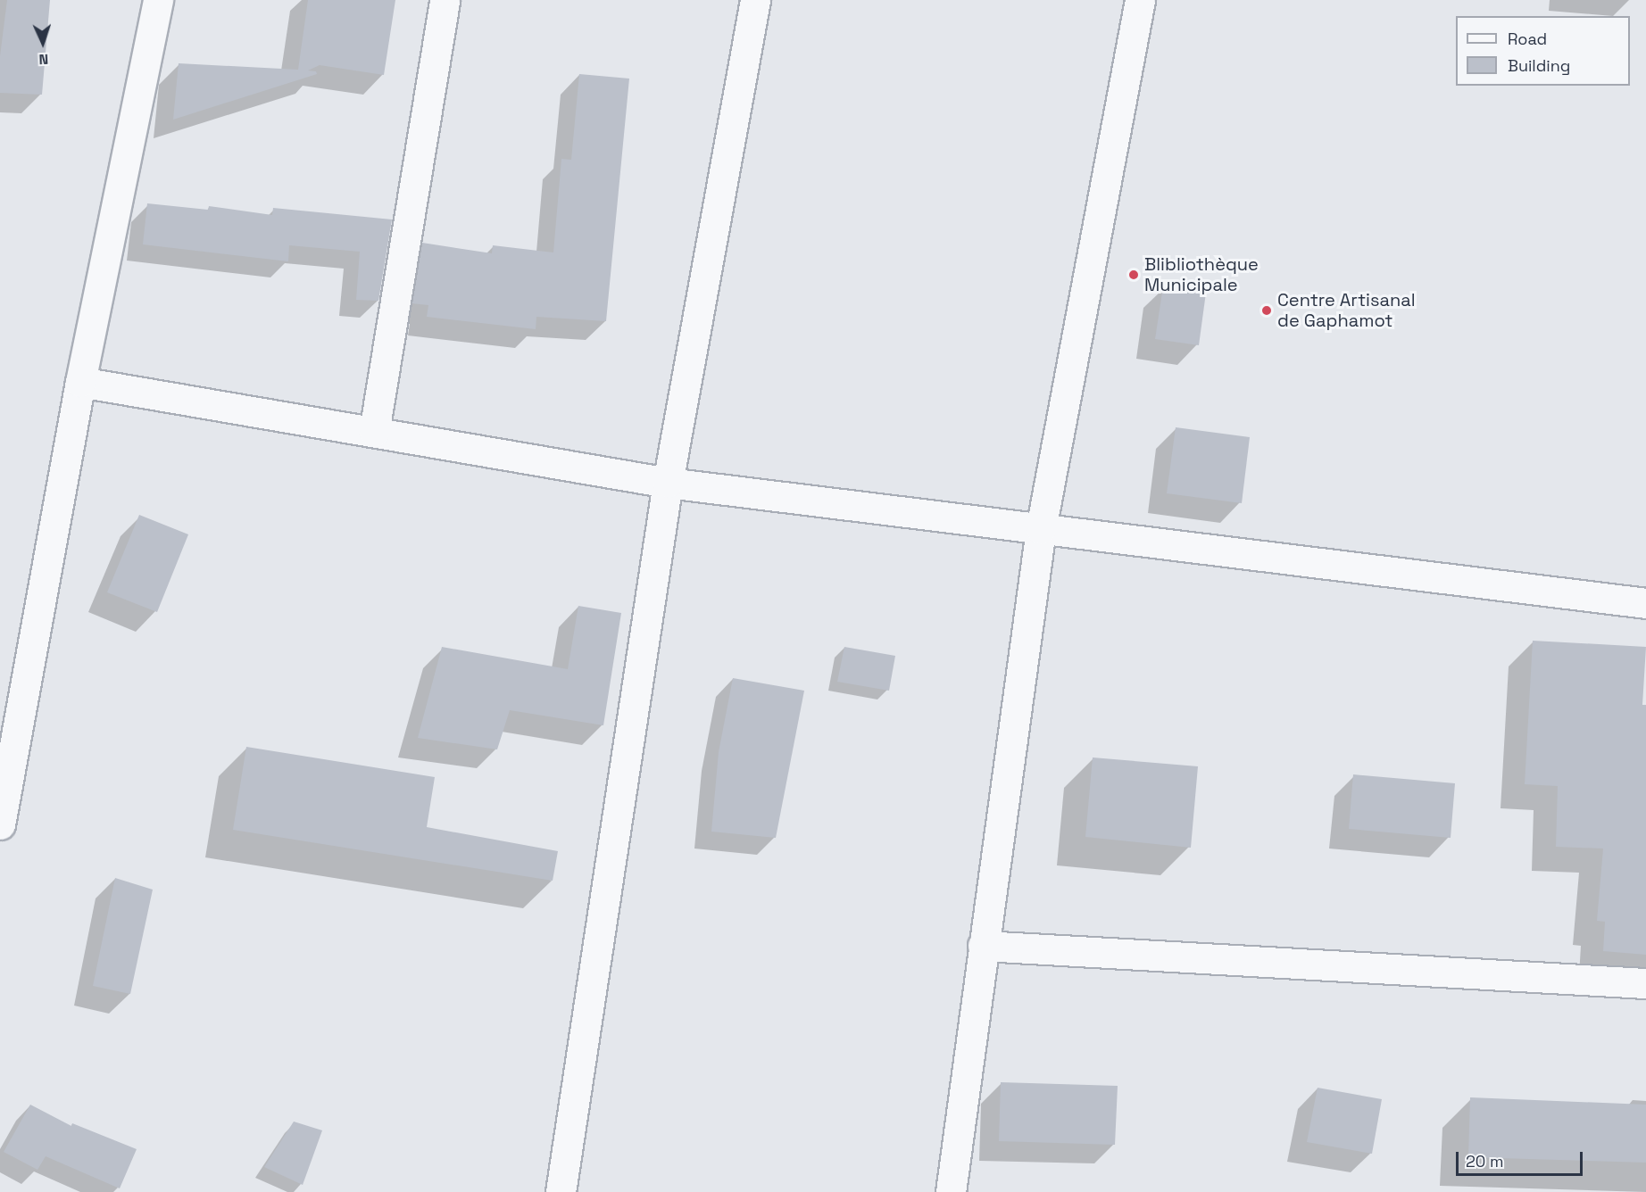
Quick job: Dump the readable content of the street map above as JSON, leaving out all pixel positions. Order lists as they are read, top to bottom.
{
  "places": ["Blibliothèque Municipale", "Centre Artisanal de Gaphamot"],
  "legend": ["Road", "Building"],
  "scale_bar": "20 m",
  "north": "bottom"
}
